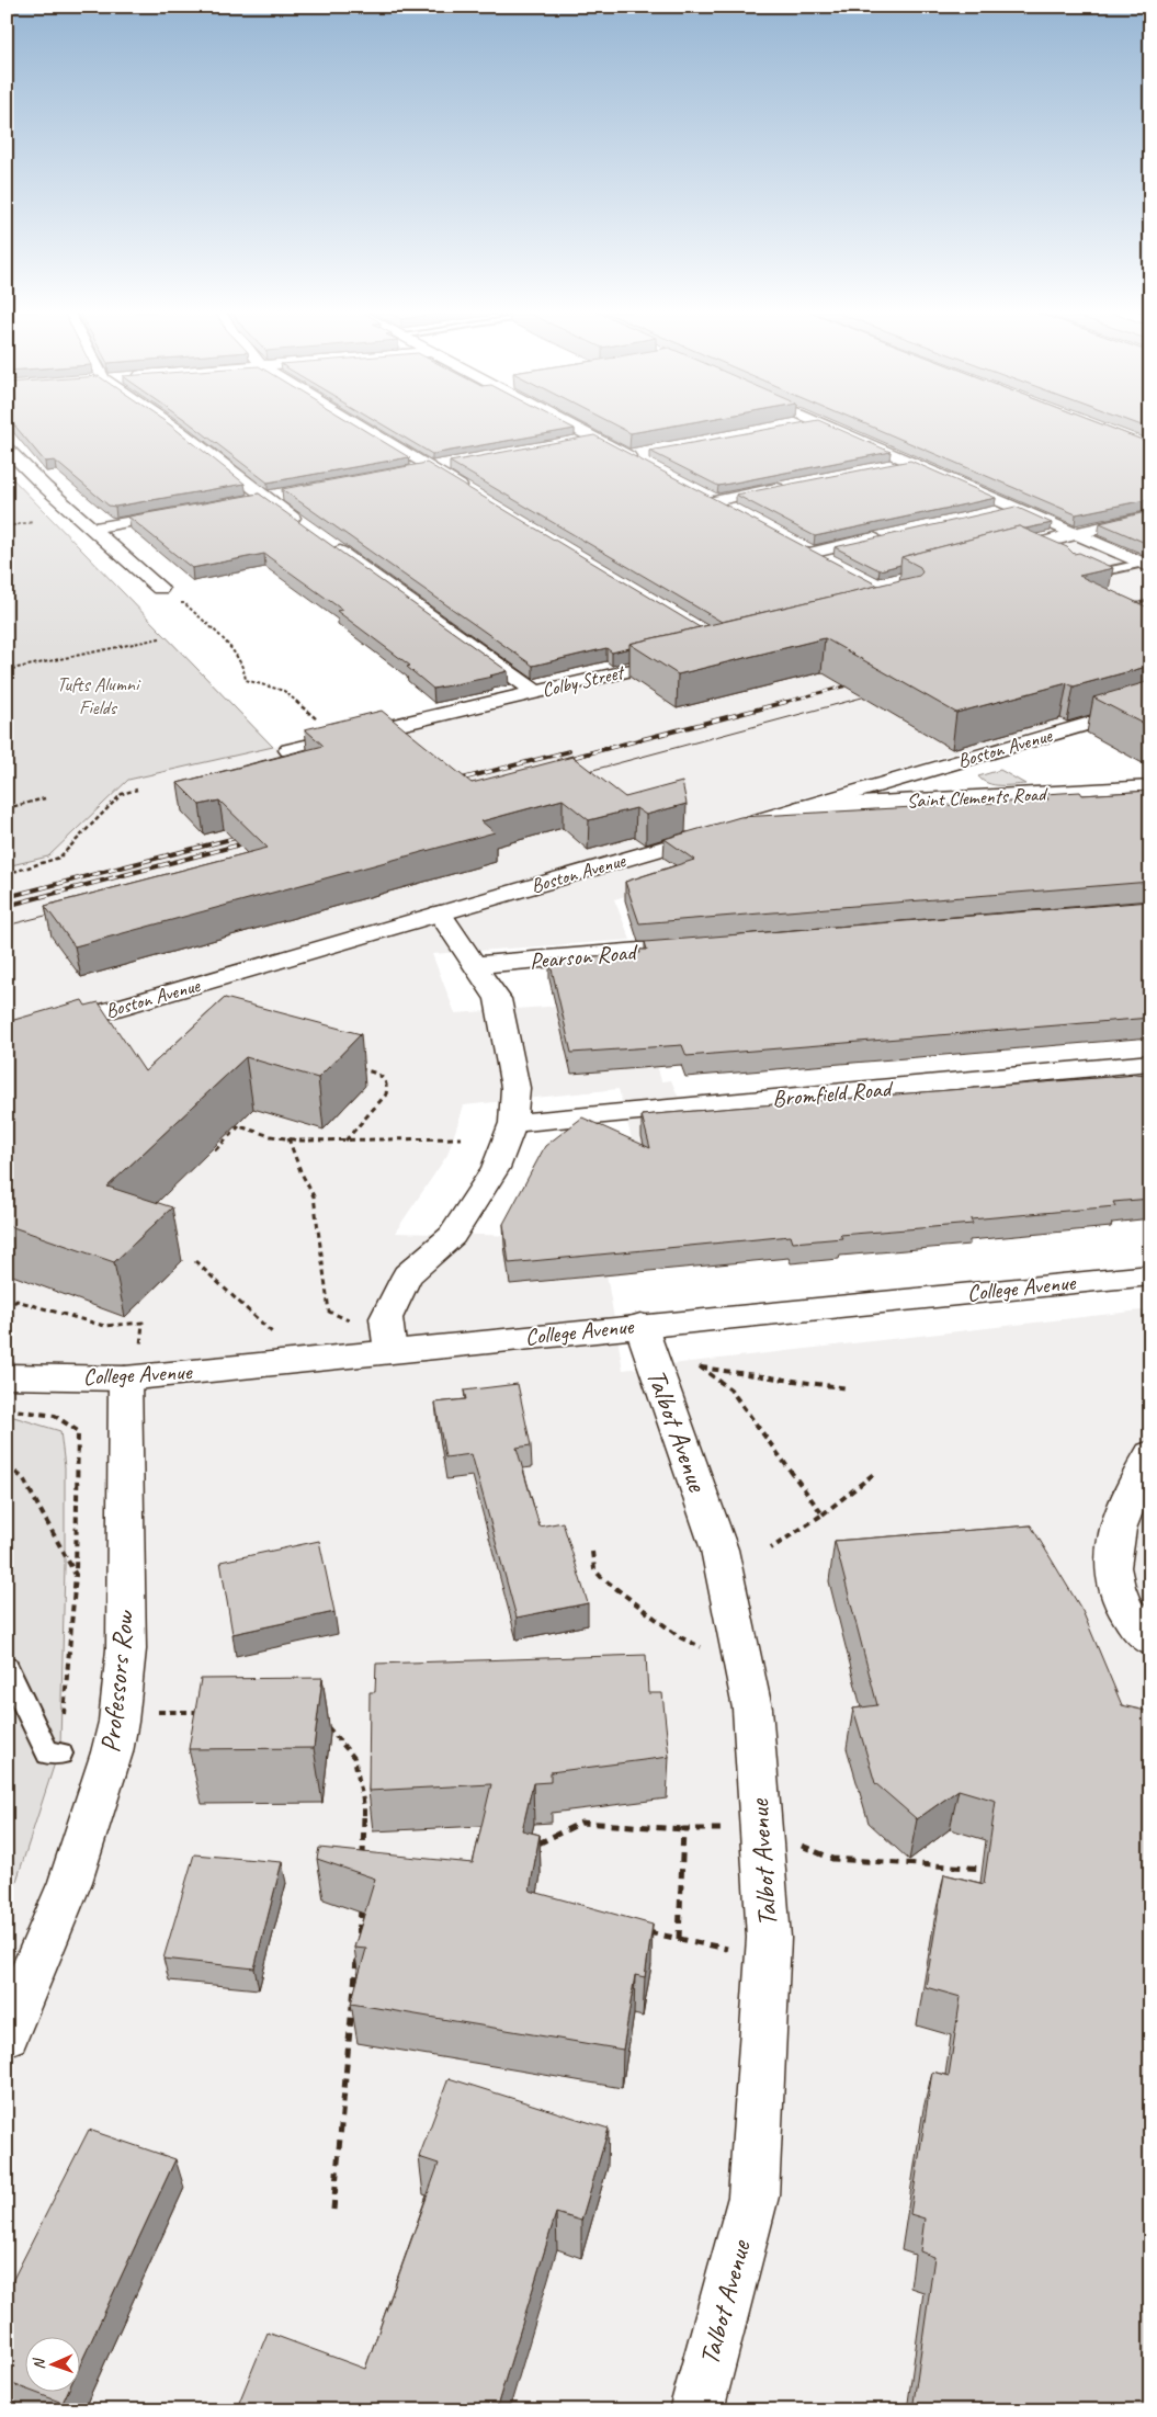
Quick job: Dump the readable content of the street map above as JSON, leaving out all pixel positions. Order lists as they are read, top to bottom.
{
  "streets": {
    "street": [
      "Colby Street",
      "Boston Avenue",
      "Saint Clements Road",
      "Pearson Road",
      "Bromfield Road",
      "College Avenue",
      "Talbot Avenue",
      "Professors Row"
    ]
  },
  "crossings": [
    ["Boston Avenue", "Saint Clements Road"],
    ["College Avenue", "Talbot Avenue"],
    ["College Avenue", "Professors Row"]
  ],
  "parks": ["Tufts Alumni Fields"],
  "north": "left"
}
